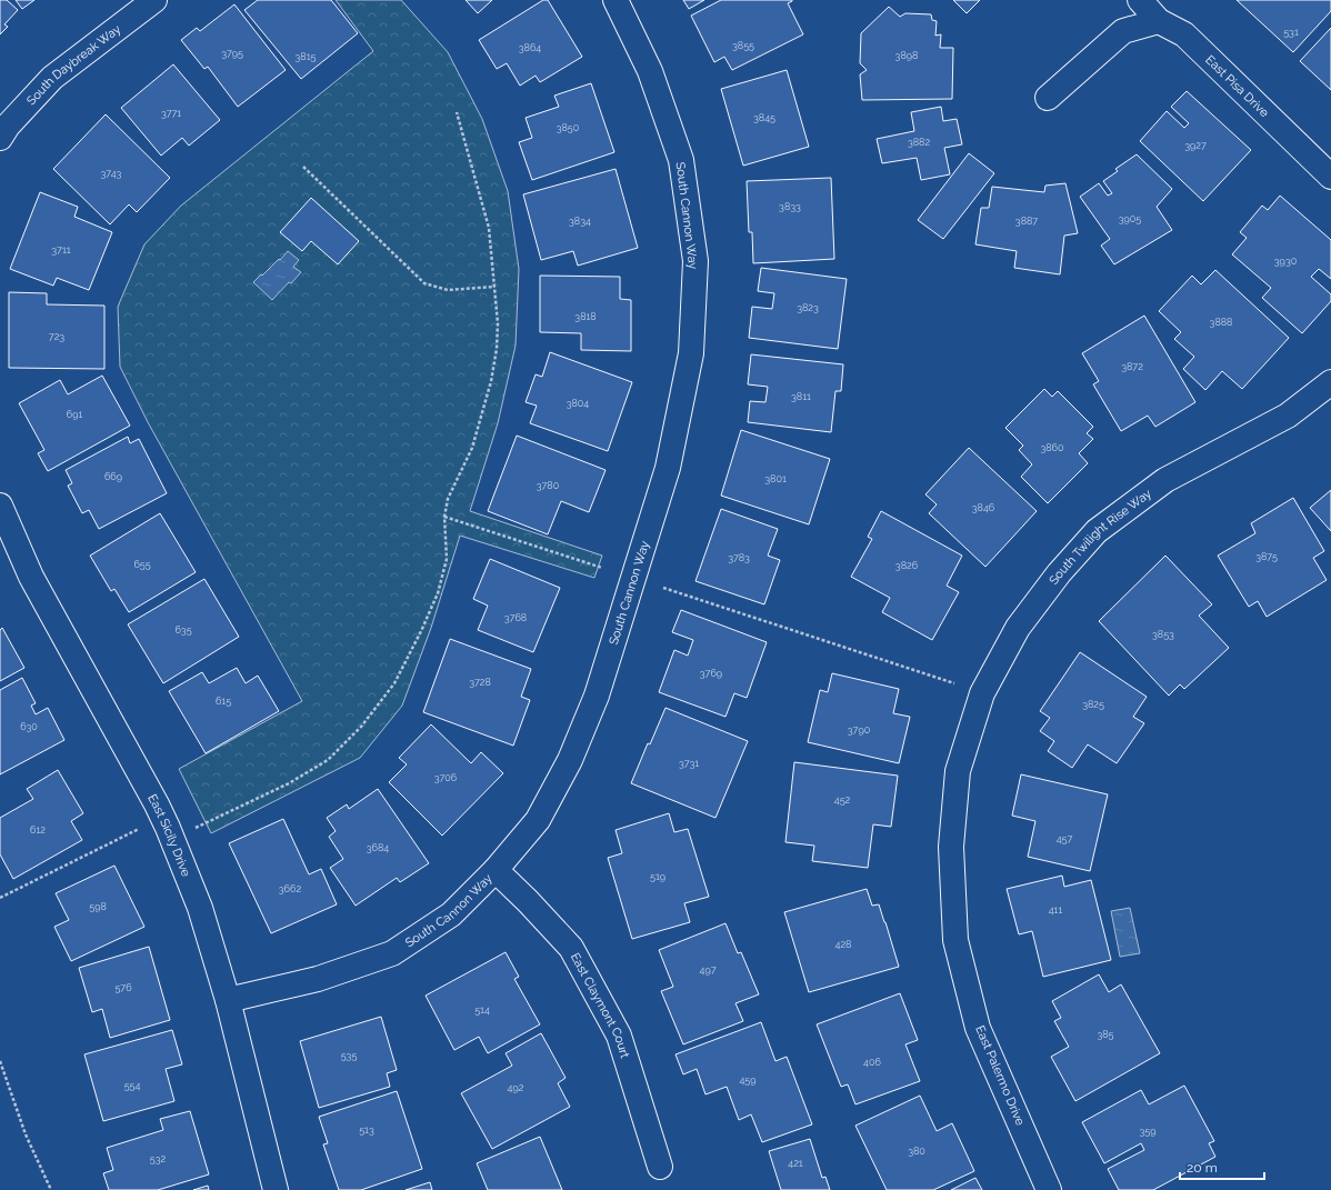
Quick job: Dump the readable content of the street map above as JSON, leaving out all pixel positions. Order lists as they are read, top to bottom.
{
  "streets": {
    "street": [
      "South Daybreak Way",
      "East Pisa Drive",
      "South Cannon Way",
      "South Twilight Rise Way",
      "East Sicily Drive",
      "East Claymont Court",
      "East Palermo Drive"
    ]
  },
  "crossings": [
    ["South Cannon Way", "East Sicily Drive"],
    ["South Cannon Way", "East Claymont Court"],
    ["South Twilight Rise Way", "East Palermo Drive"]
  ],
  "house_numbers": [
    "531",
    "3855",
    "3864",
    "3795",
    "3898",
    "3815",
    "3771",
    "3845",
    "3850",
    "3882",
    "3927",
    "3743",
    "3833",
    "3905",
    "3834",
    "3887",
    "3711",
    "3930",
    "3823",
    "3818",
    "3888",
    "723",
    "3872",
    "3811",
    "3804",
    "691",
    "3860",
    "669",
    "3801",
    "3780",
    "3846",
    "3875",
    "3783",
    "655",
    "3826",
    "3768",
    "635",
    "3853",
    "3769",
    "3728",
    "615",
    "3825",
    "630",
    "3790",
    "3731",
    "3706",
    "452",
    "612",
    "457",
    "3684",
    "519",
    "3662",
    "598",
    "411",
    "428",
    "497",
    "576",
    "514",
    "385",
    "535",
    "406",
    "459",
    "554",
    "492",
    "513",
    "359",
    "380",
    "532",
    "421"
  ],
  "scale_bar": "20 m"
}
